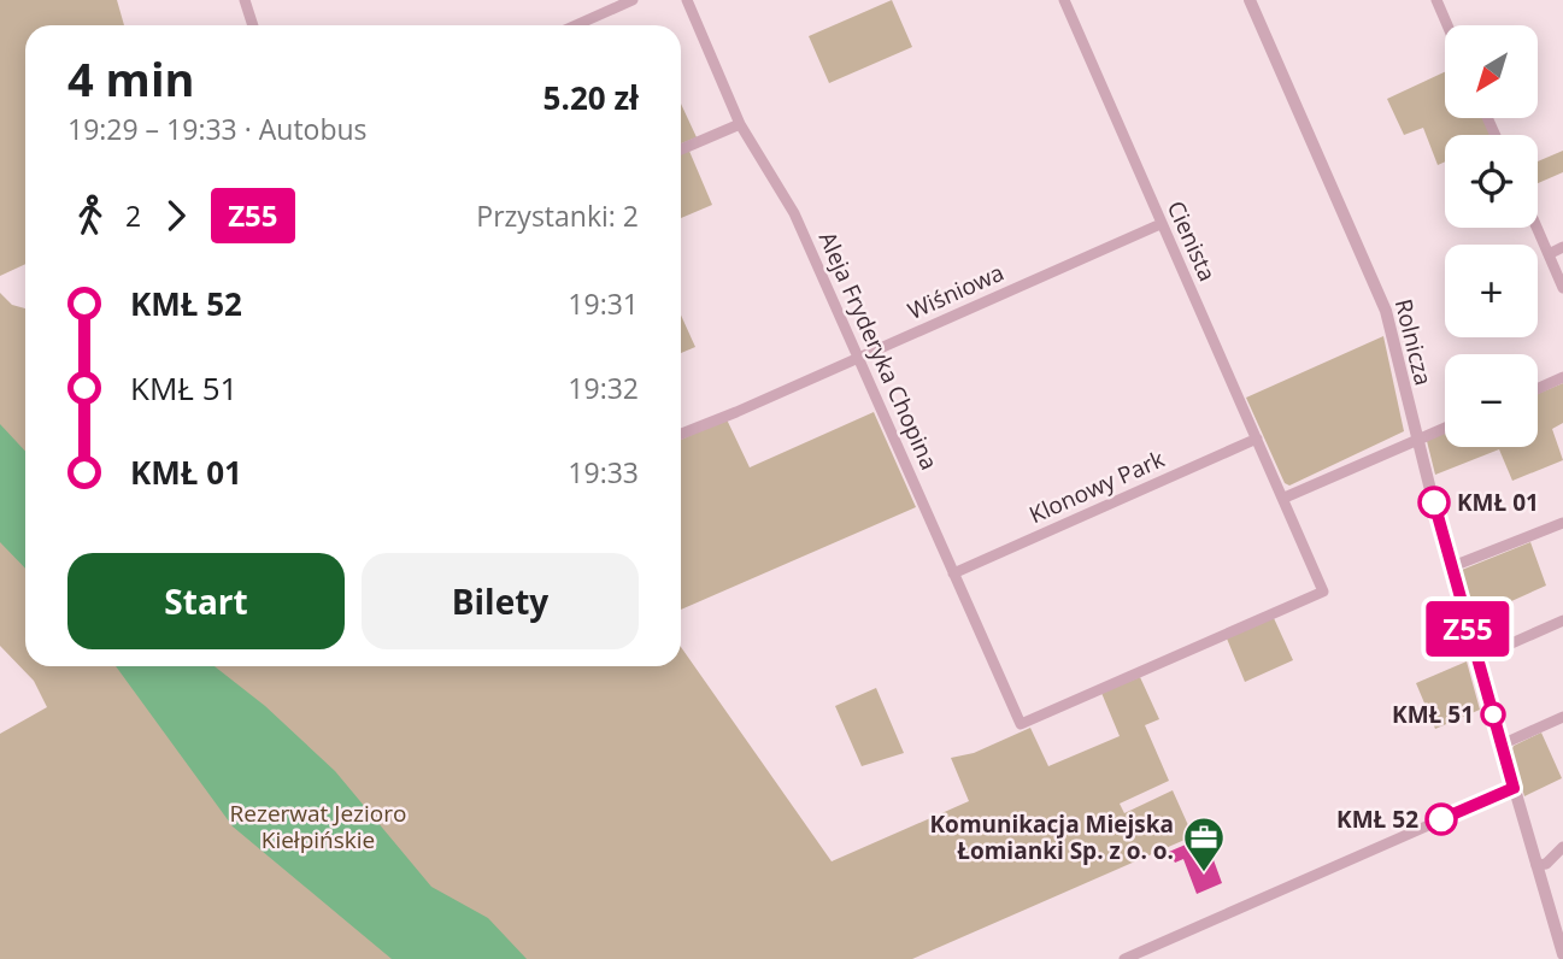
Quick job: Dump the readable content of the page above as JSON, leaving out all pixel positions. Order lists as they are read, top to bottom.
{
  "streets": {
    "street": [
      "Cienista",
      "Wiśniowa",
      "Rolnicza",
      "Aleja Fryderyka Chopina",
      "Klonowy Park"
    ]
  },
  "crossings": [
    ["Cienista", "Wiśniowa"],
    ["Cienista", "Aleja Fryderyka Chopina"],
    ["Cienista", "Klonowy Park"],
    ["Wiśniowa", "Aleja Fryderyka Chopina"],
    ["Aleja Fryderyka Chopina", "Klonowy Park"]
  ],
  "parks": ["Rezerwat Jezioro Kiełpińskie"],
  "places": {
    "other": ["KMŁ 01", "KMŁ 51", "KMŁ 52"],
    "office": ["Komunikacja Miejska Łomianki Sp. z o. o."]
  },
  "lines": ["bus line Z55"],
  "north": "bottom left",
  "page": {
    "on_map": "Z55",
    "map_buttons": ["+", "−"],
    "heading": ["4 min", "19:29 – 19:33 · Autobus", "5.20 zł"],
    "legs": ["2", "Z55", "Przystanki: 2"],
    "list": [
      {
        "name": "KMŁ 52",
        "value": "19:31"
      },
      {
        "name": "KMŁ 51",
        "value": "19:32"
      },
      {
        "name": "KMŁ 01",
        "value": "19:33"
      }
    ],
    "buttons": ["Start", "Bilety"]
  }
}
